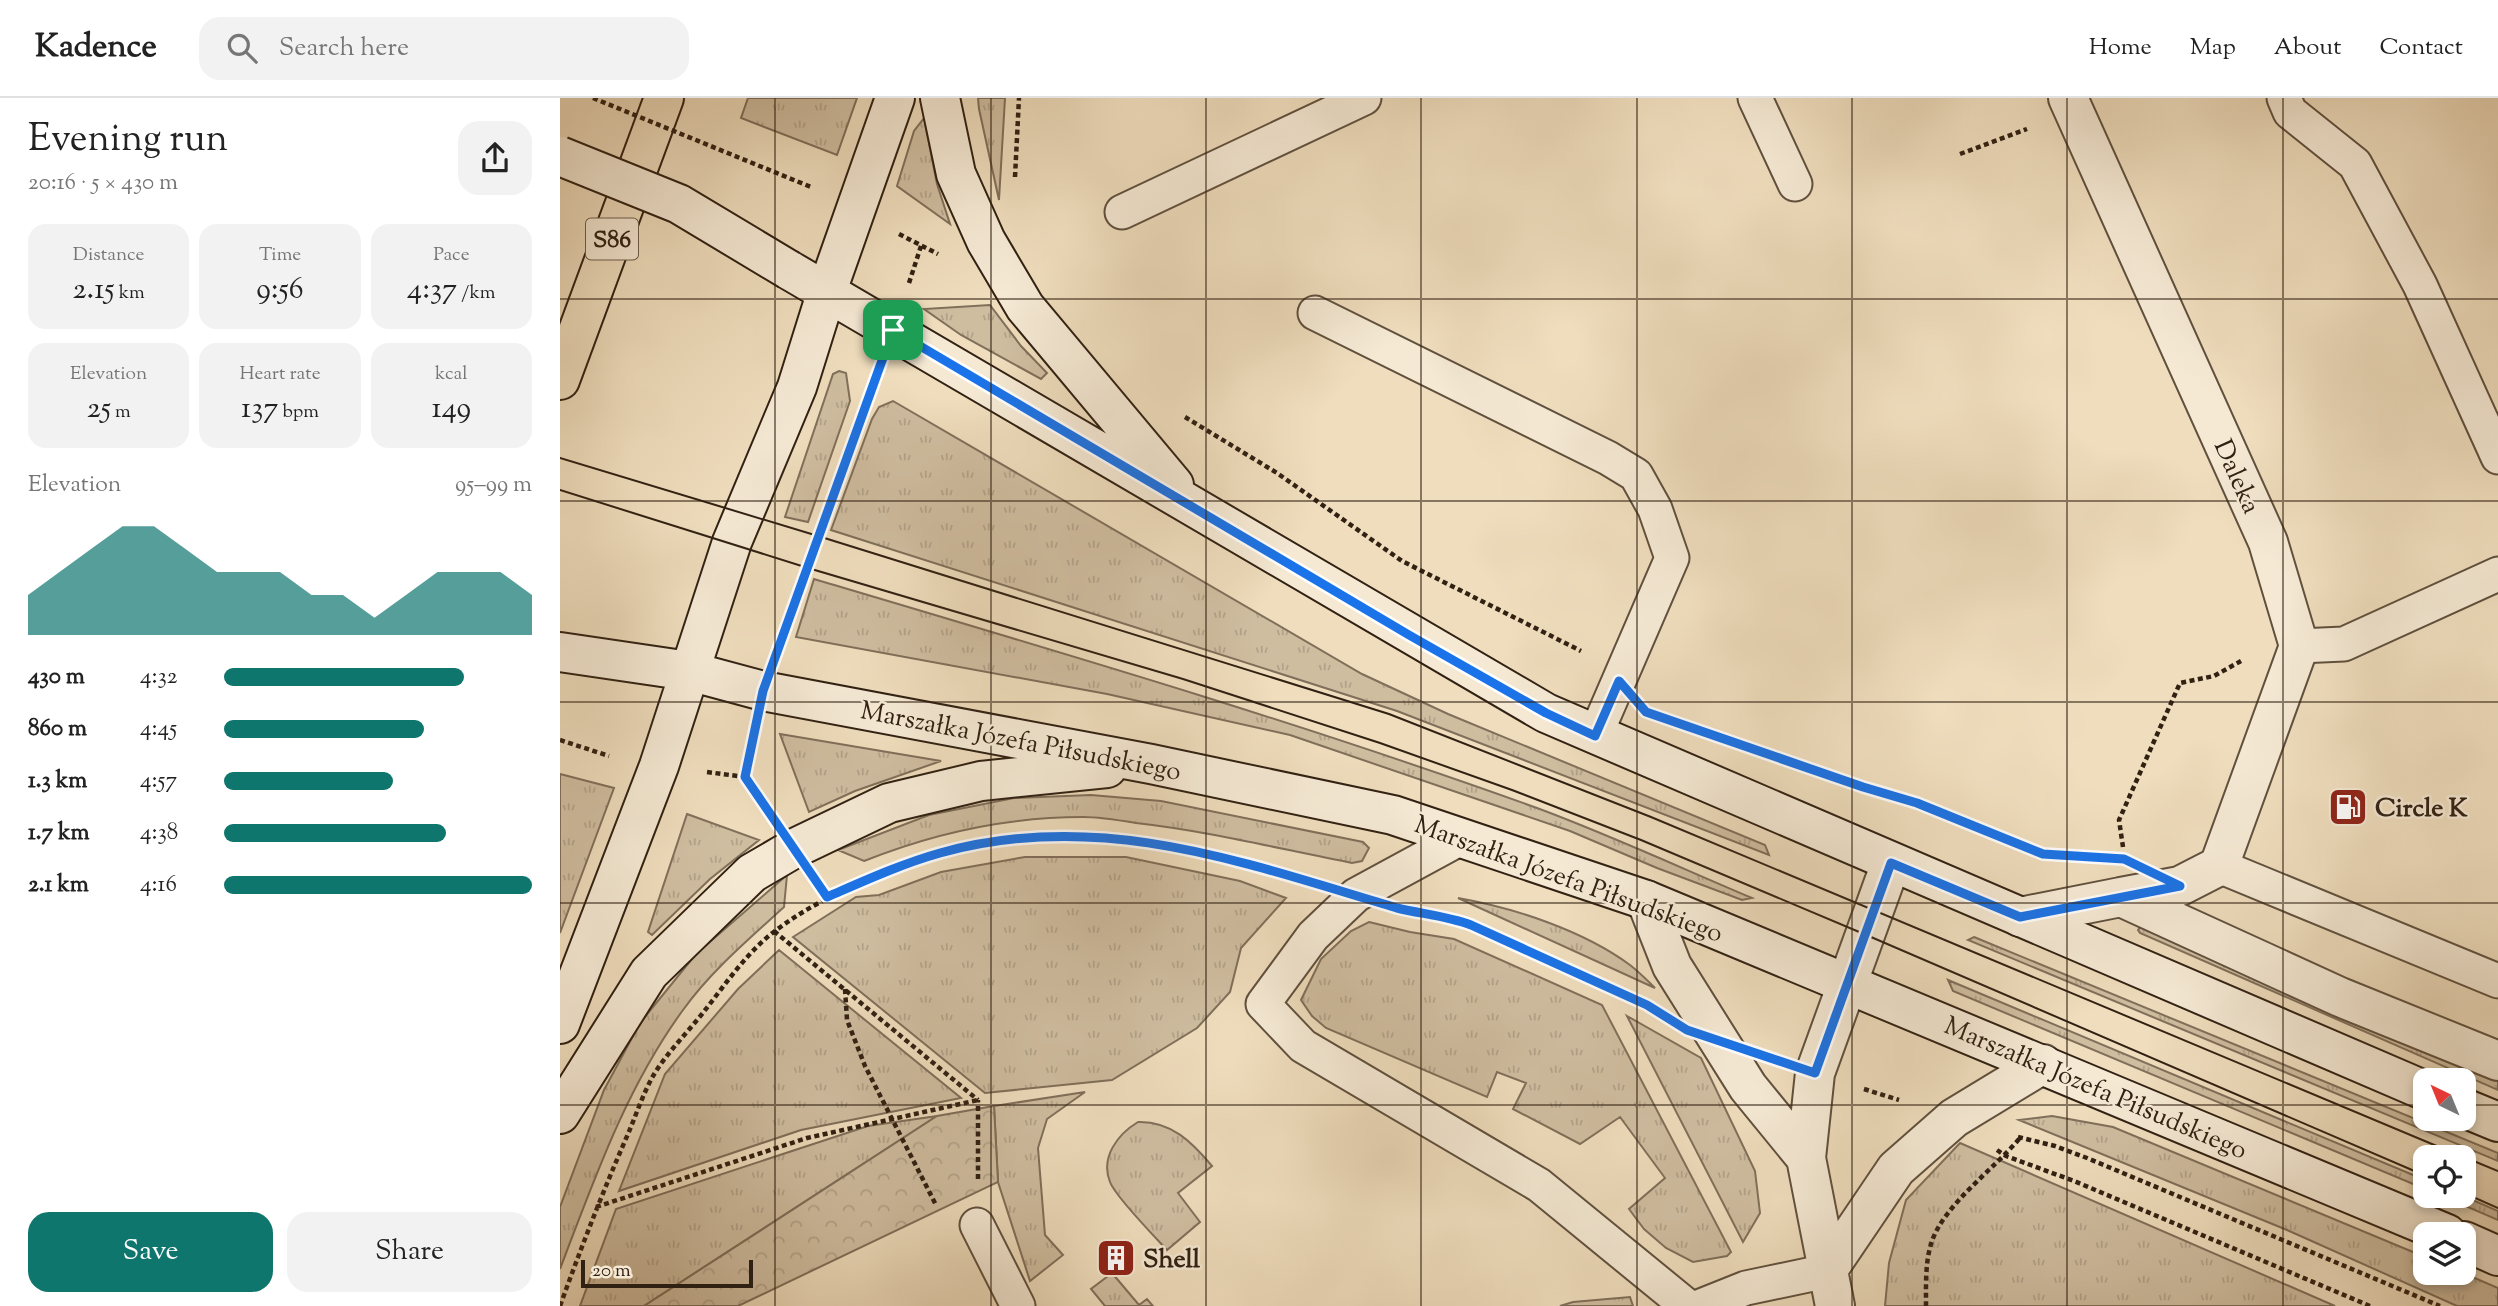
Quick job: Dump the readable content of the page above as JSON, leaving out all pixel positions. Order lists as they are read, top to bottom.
{
  "streets": {
    "highway": ["S86"],
    "main road": ["Daleka", "Marszałka Józefa Piłsudskiego"]
  },
  "places": {
    "fuel station": ["Circle K"],
    "building": ["Shell"]
  },
  "scale_bar": "20 m",
  "north": "top left",
  "page": {
    "header": "Kadence",
    "search": "Search here",
    "nav": [
      "Home",
      "Map",
      "About",
      "Contact"
    ],
    "heading": ["Evening run", "20:16 · 5 × 430 m"],
    "stats": [
      ["Distance", "2.15 km"],
      ["Time", "9:56"],
      ["Pace", "4:37 /km"],
      ["Elevation", "25 m"],
      ["Heart rate", "137 bpm"],
      ["kcal", "149"]
    ],
    "chart": ["Elevation", "95–99 m"],
    "list": [
      {
        "name": "430 m",
        "note": "4:32"
      },
      {
        "name": "860 m",
        "note": "4:45"
      },
      {
        "name": "1.3 km",
        "note": "4:57"
      },
      {
        "name": "1.7 km",
        "note": "4:38"
      },
      {
        "name": "2.1 km",
        "note": "4:16"
      }
    ],
    "buttons": ["Save", "Share"],
    "scale": "20 m"
  }
}
